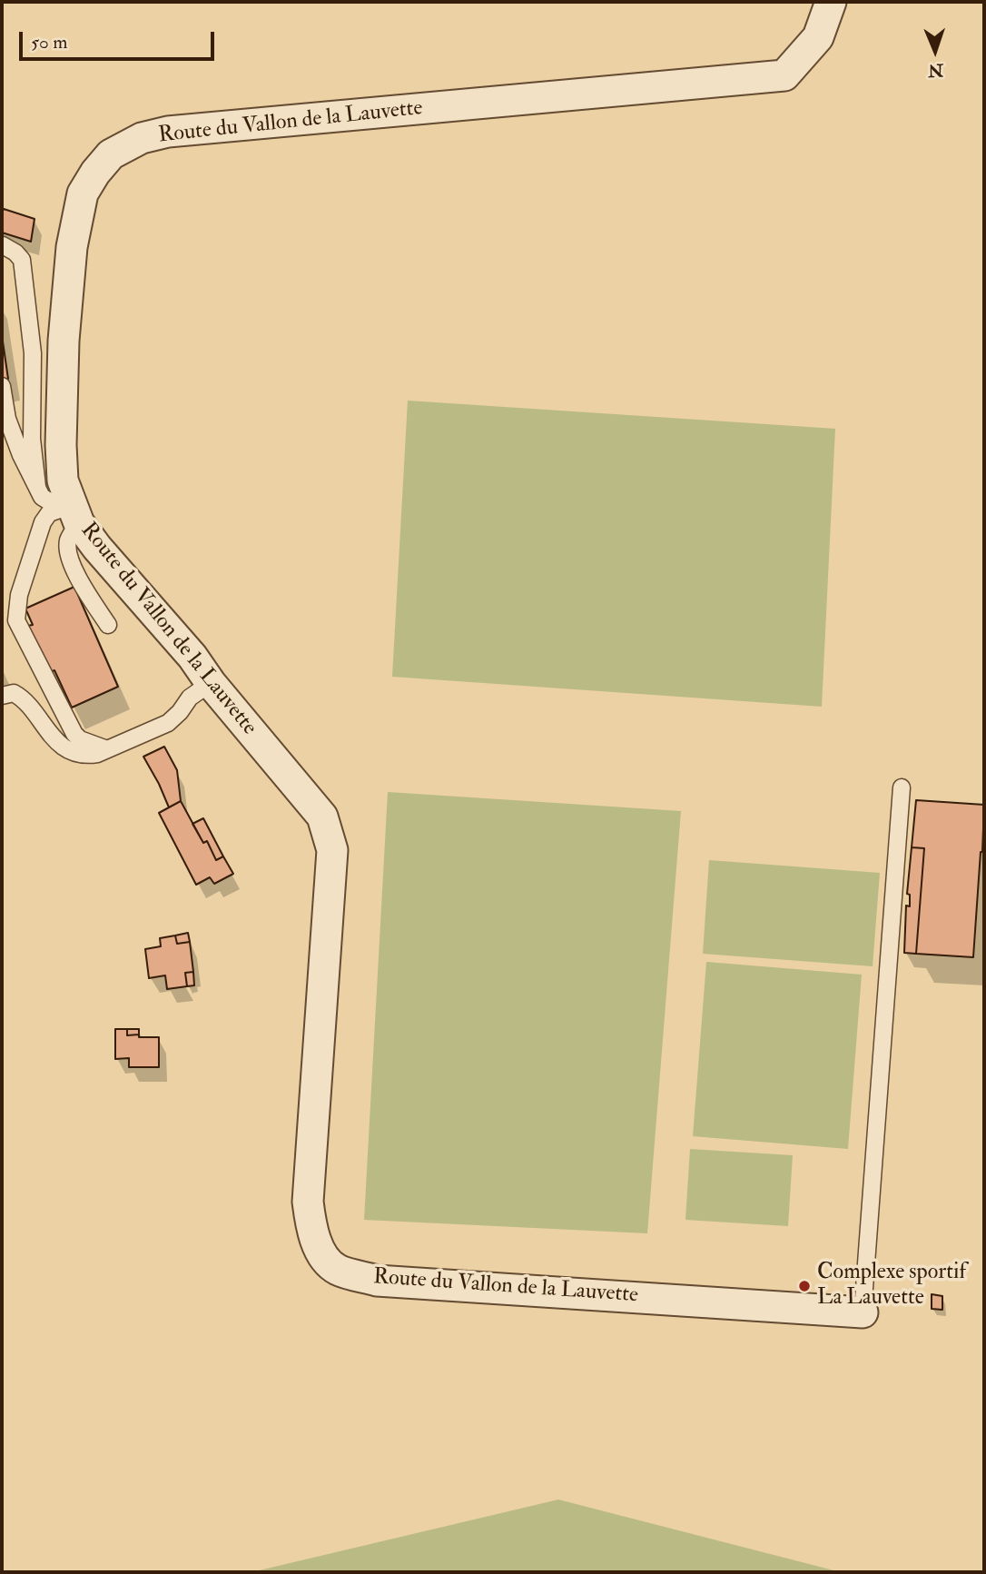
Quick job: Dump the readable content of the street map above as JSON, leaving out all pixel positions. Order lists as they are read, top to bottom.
{
  "streets": {
    "street": ["Route du Vallon de la Lauvette"]
  },
  "places": ["Complexe sportif La Lauvette"],
  "scale_bar": "50 m",
  "north": "bottom"
}
